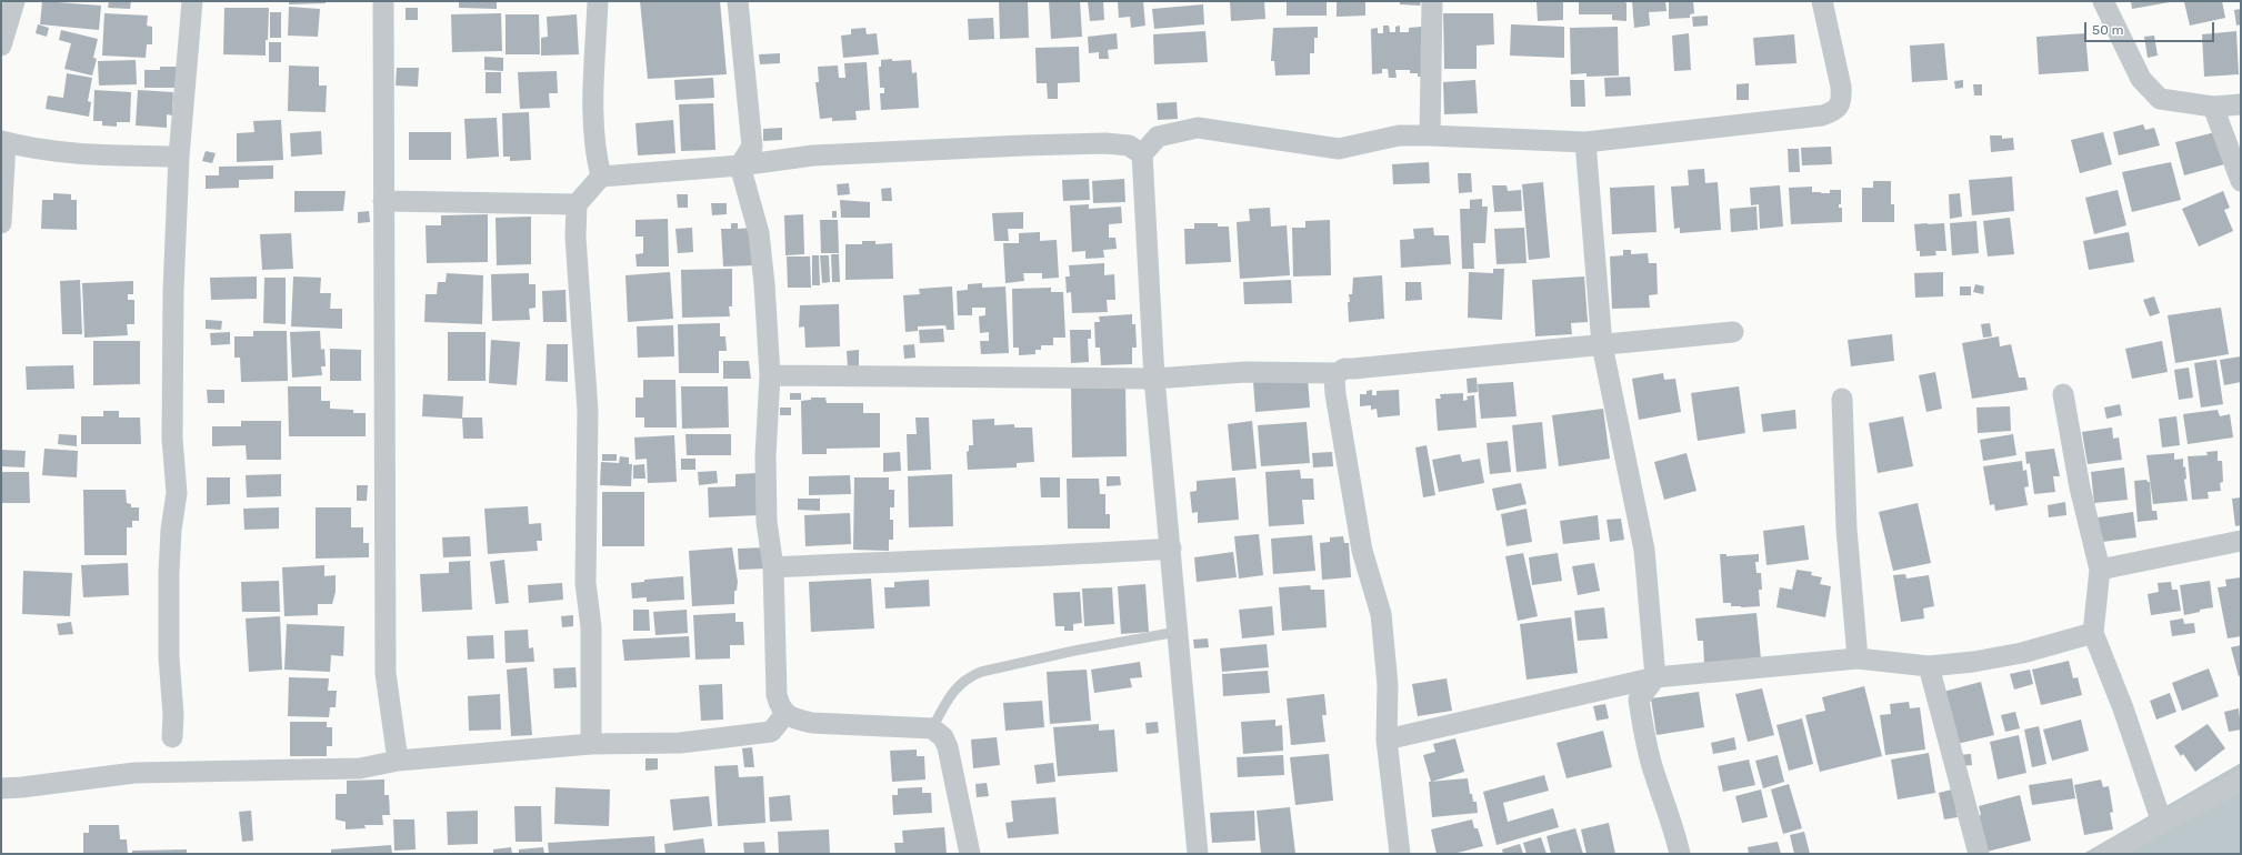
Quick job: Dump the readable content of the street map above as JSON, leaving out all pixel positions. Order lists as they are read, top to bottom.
{
  "scale_bar": "50 m"
}
